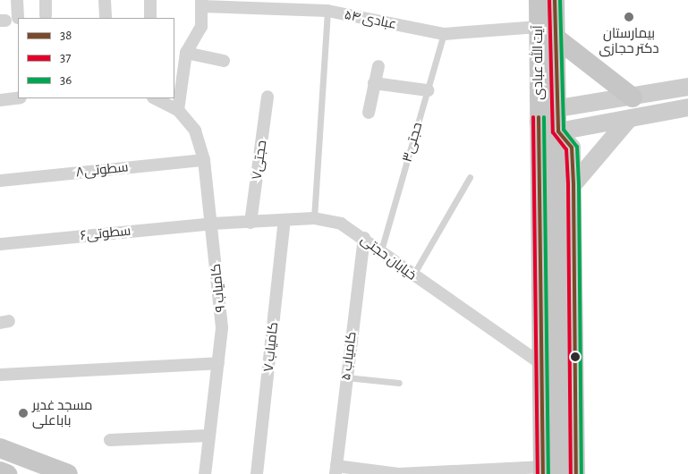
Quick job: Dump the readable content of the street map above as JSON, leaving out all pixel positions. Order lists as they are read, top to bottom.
{
  "streets": {
    "main road": ["آیت الله عبادی"],
    "street": [
      "عبادی ۵۴",
      "حجتی۷",
      "سطوتی۸",
      "سطوتی۶",
      "خیابان حجتی",
      "کامیاب ۹",
      "کامیاب ۷",
      "کامیاب ۵"
    ],
    "lane": ["حجتی۳"]
  },
  "crossings": [
    ["عبادی ۵۴", "آیت الله عبادی"],
    ["عبادی ۵۴", "حجتی۳"],
    ["آیت الله عبادی", "خیابان حجتی"],
    ["حجتی۳", "خیابان حجتی"],
    ["حجتی۷", "خیابان حجتی"],
    ["سطوتی۸", "کامیاب ۹"],
    ["سطوتی۶", "خیابان حجتی"],
    ["سطوتی۶", "کامیاب ۹"],
    ["خیابان حجتی", "کامیاب ۹"],
    ["خیابان حجتی", "کامیاب ۷"],
    ["خیابان حجتی", "کامیاب ۵"]
  ],
  "places": ["بیمارستان دکتر حجازی", "مسجد غدیر باباعلی"],
  "lines": ["transit line 38", "transit line 37", "transit line 36"],
  "legend": ["38", "37", "36"]
}
